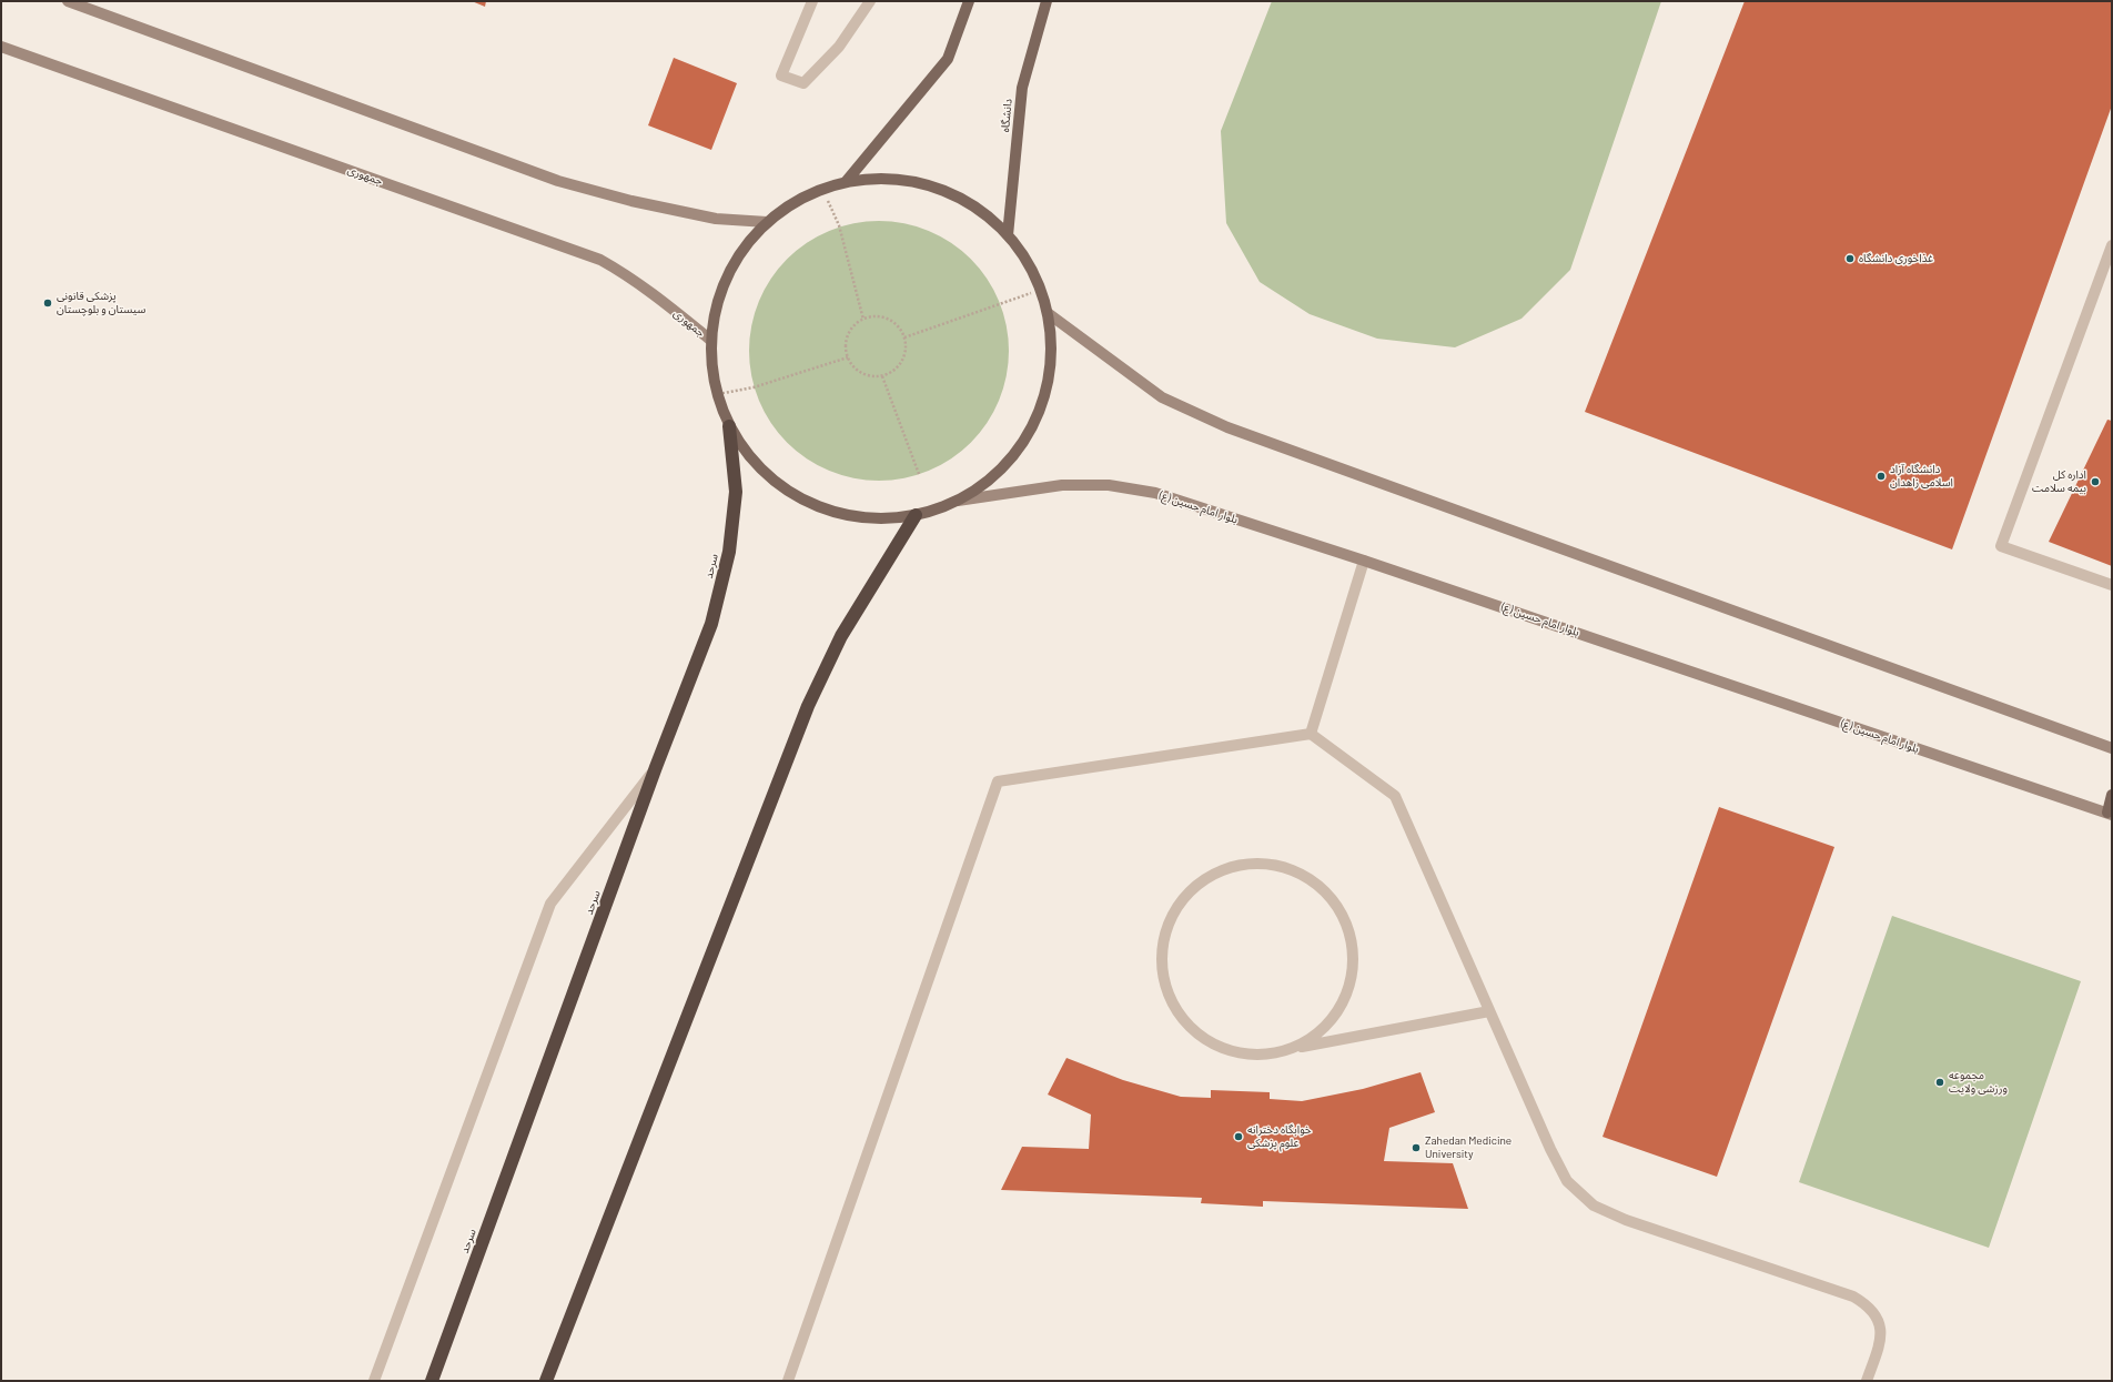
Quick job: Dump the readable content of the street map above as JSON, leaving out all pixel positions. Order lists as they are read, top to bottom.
{
  "streets": {
    "highway": ["سرحد"],
    "main road": ["دانشگاه", "جمهوری", "بلوار امام حسین (ع)"]
  },
  "places": [
    "غذاخوری دانشگاه",
    "پزشکی قانونی سیستان و بلوچستان",
    "دانشگاه آزاد اسلامی زاهدان",
    "اداره کل بیمه سلامت",
    "مجموعه ورزشی ولایت",
    "خوابگاه دخترانه علوم پزشکی",
    "Zahedan Medicine University"
  ]
}
